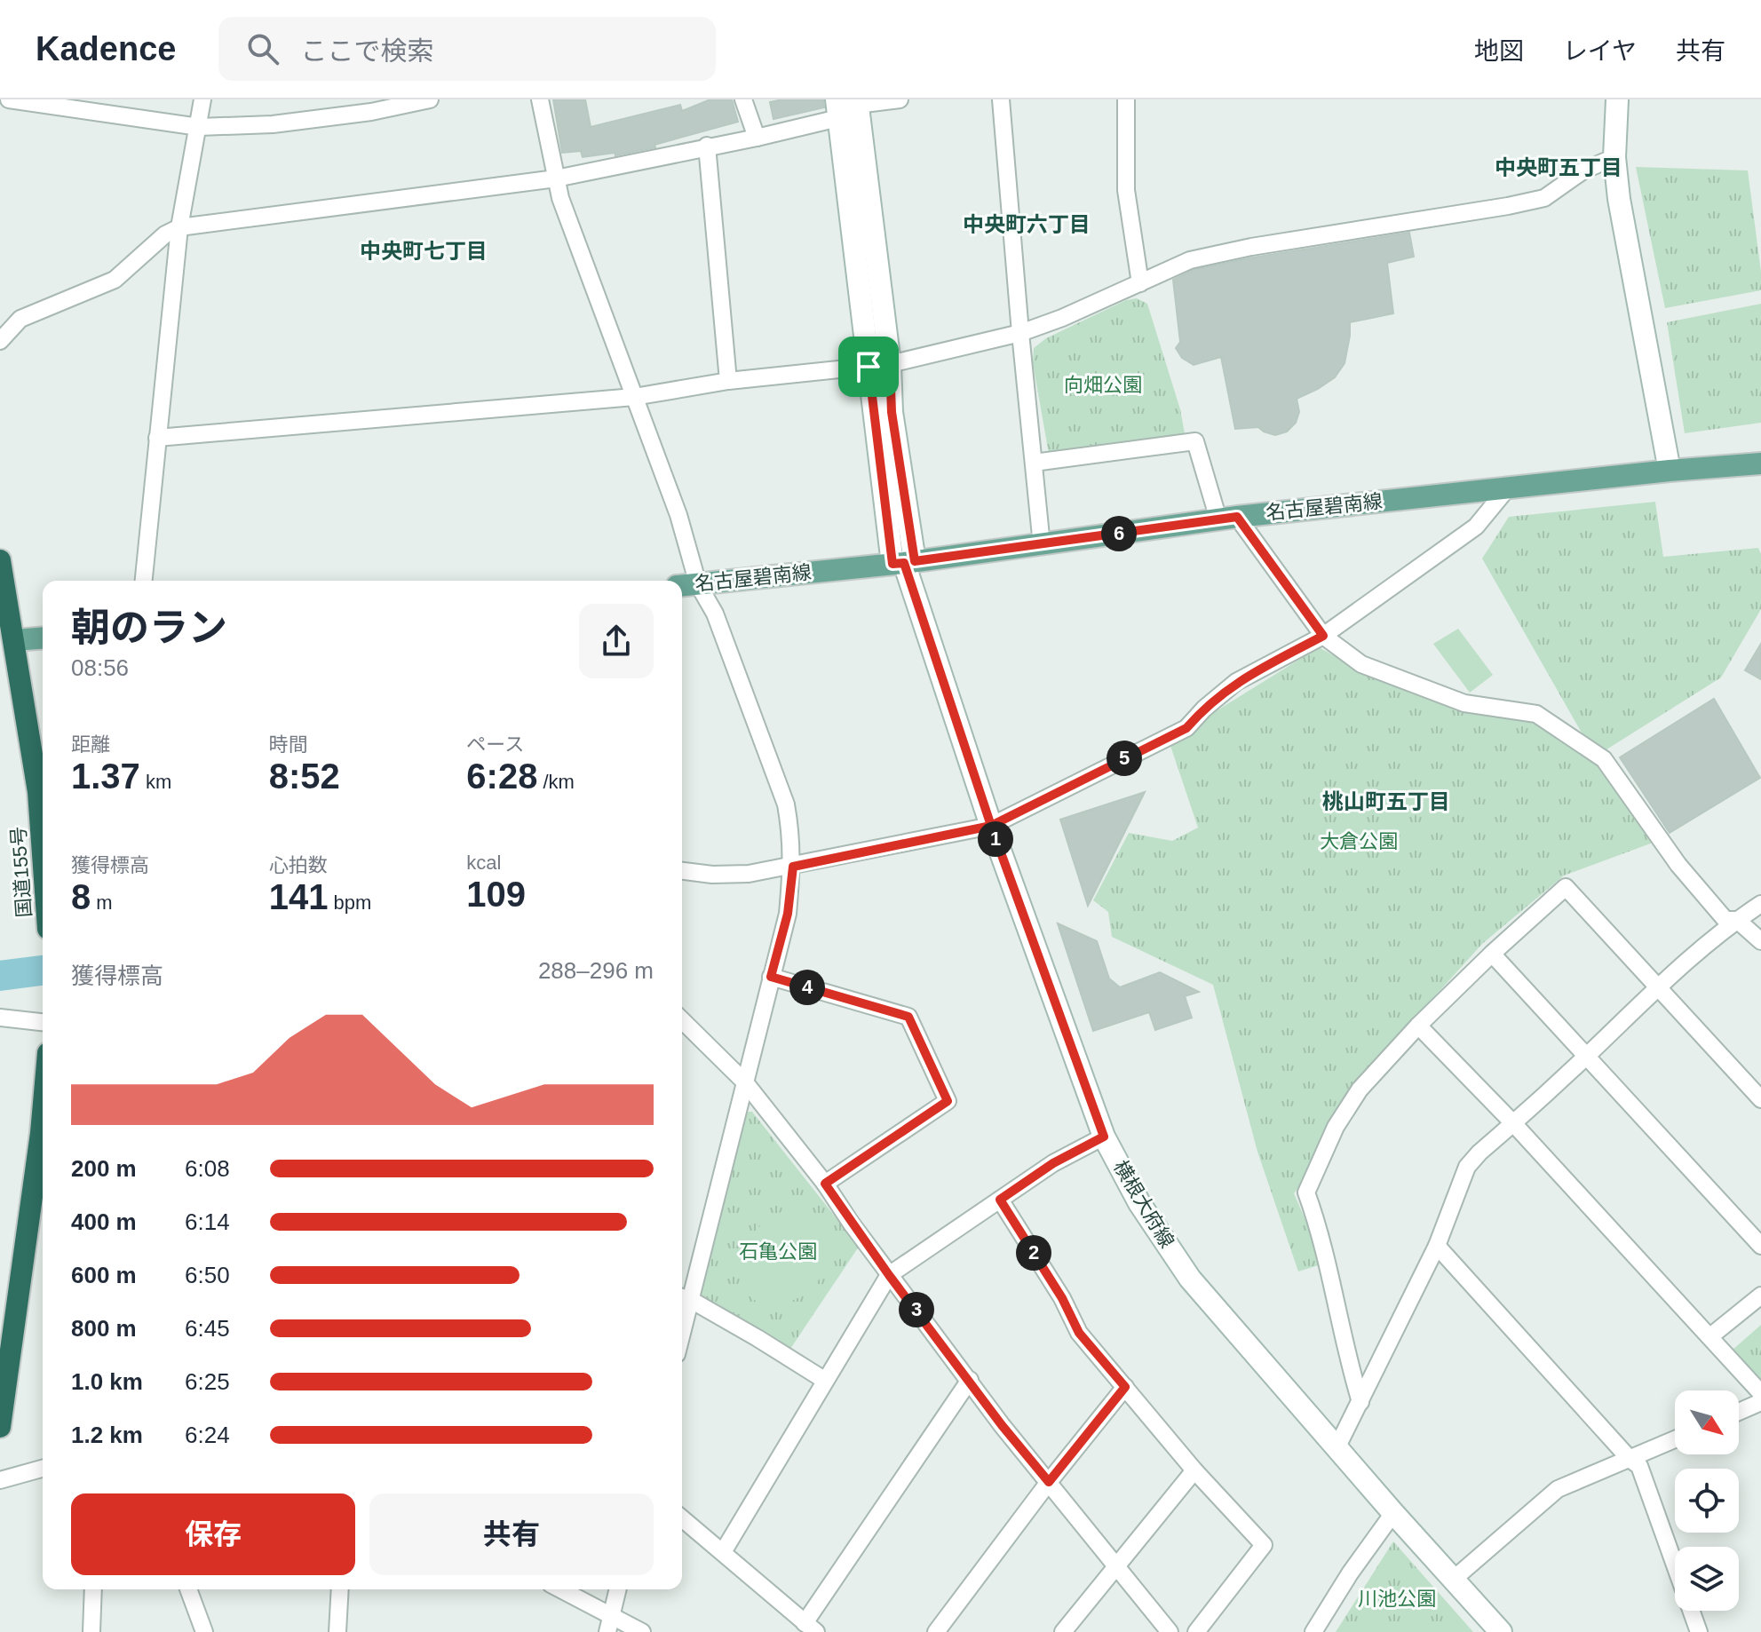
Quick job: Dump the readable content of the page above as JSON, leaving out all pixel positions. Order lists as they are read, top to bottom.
{
  "streets": {
    "highway": ["国道155号"],
    "main road": ["名古屋碧南線", "横根大府線"]
  },
  "crossings": [
    ["名古屋碧南線", "横根大府線"]
  ],
  "districts": [
    "中央町五丁目",
    "中央町六丁目",
    "中央町七丁目",
    "桃山町五丁目"
  ],
  "parks": [
    "向畑公園",
    "大倉公園",
    "石亀公園",
    "川池公園"
  ],
  "north": "bottom right",
  "page": {
    "header": "Kadence",
    "search": "ここで検索",
    "nav": ["地図", "レイヤ", "共有"],
    "pins": [
      "6",
      "5",
      "1",
      "4",
      "2",
      "3"
    ],
    "heading": ["朝のラン", "08:56"],
    "stats": [
      ["距離", "1.37 km"],
      ["時間", "8:52"],
      ["ペース", "6:28 /km"],
      ["獲得標高", "8 m"],
      ["心拍数", "141 bpm"],
      ["kcal", "109"]
    ],
    "chart": ["獲得標高", "288–296 m"],
    "list": [
      {
        "name": "200 m",
        "note": "6:08"
      },
      {
        "name": "400 m",
        "note": "6:14"
      },
      {
        "name": "600 m",
        "note": "6:50"
      },
      {
        "name": "800 m",
        "note": "6:45"
      },
      {
        "name": "1.0 km",
        "note": "6:25"
      },
      {
        "name": "1.2 km",
        "note": "6:24"
      }
    ],
    "buttons": ["保存", "共有"]
  }
}
